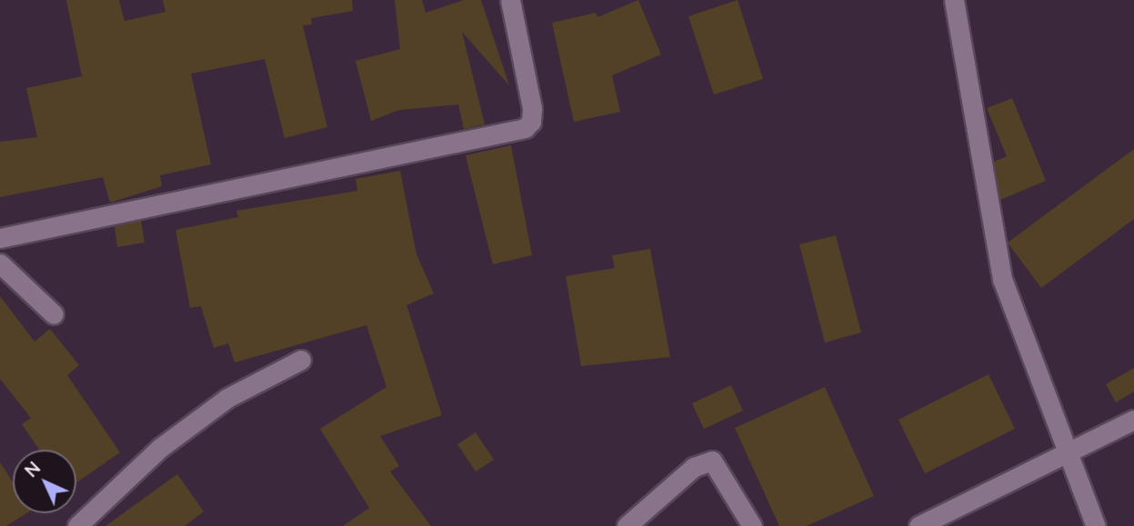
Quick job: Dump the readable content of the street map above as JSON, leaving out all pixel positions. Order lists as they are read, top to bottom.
{
  "north": "top left"
}
